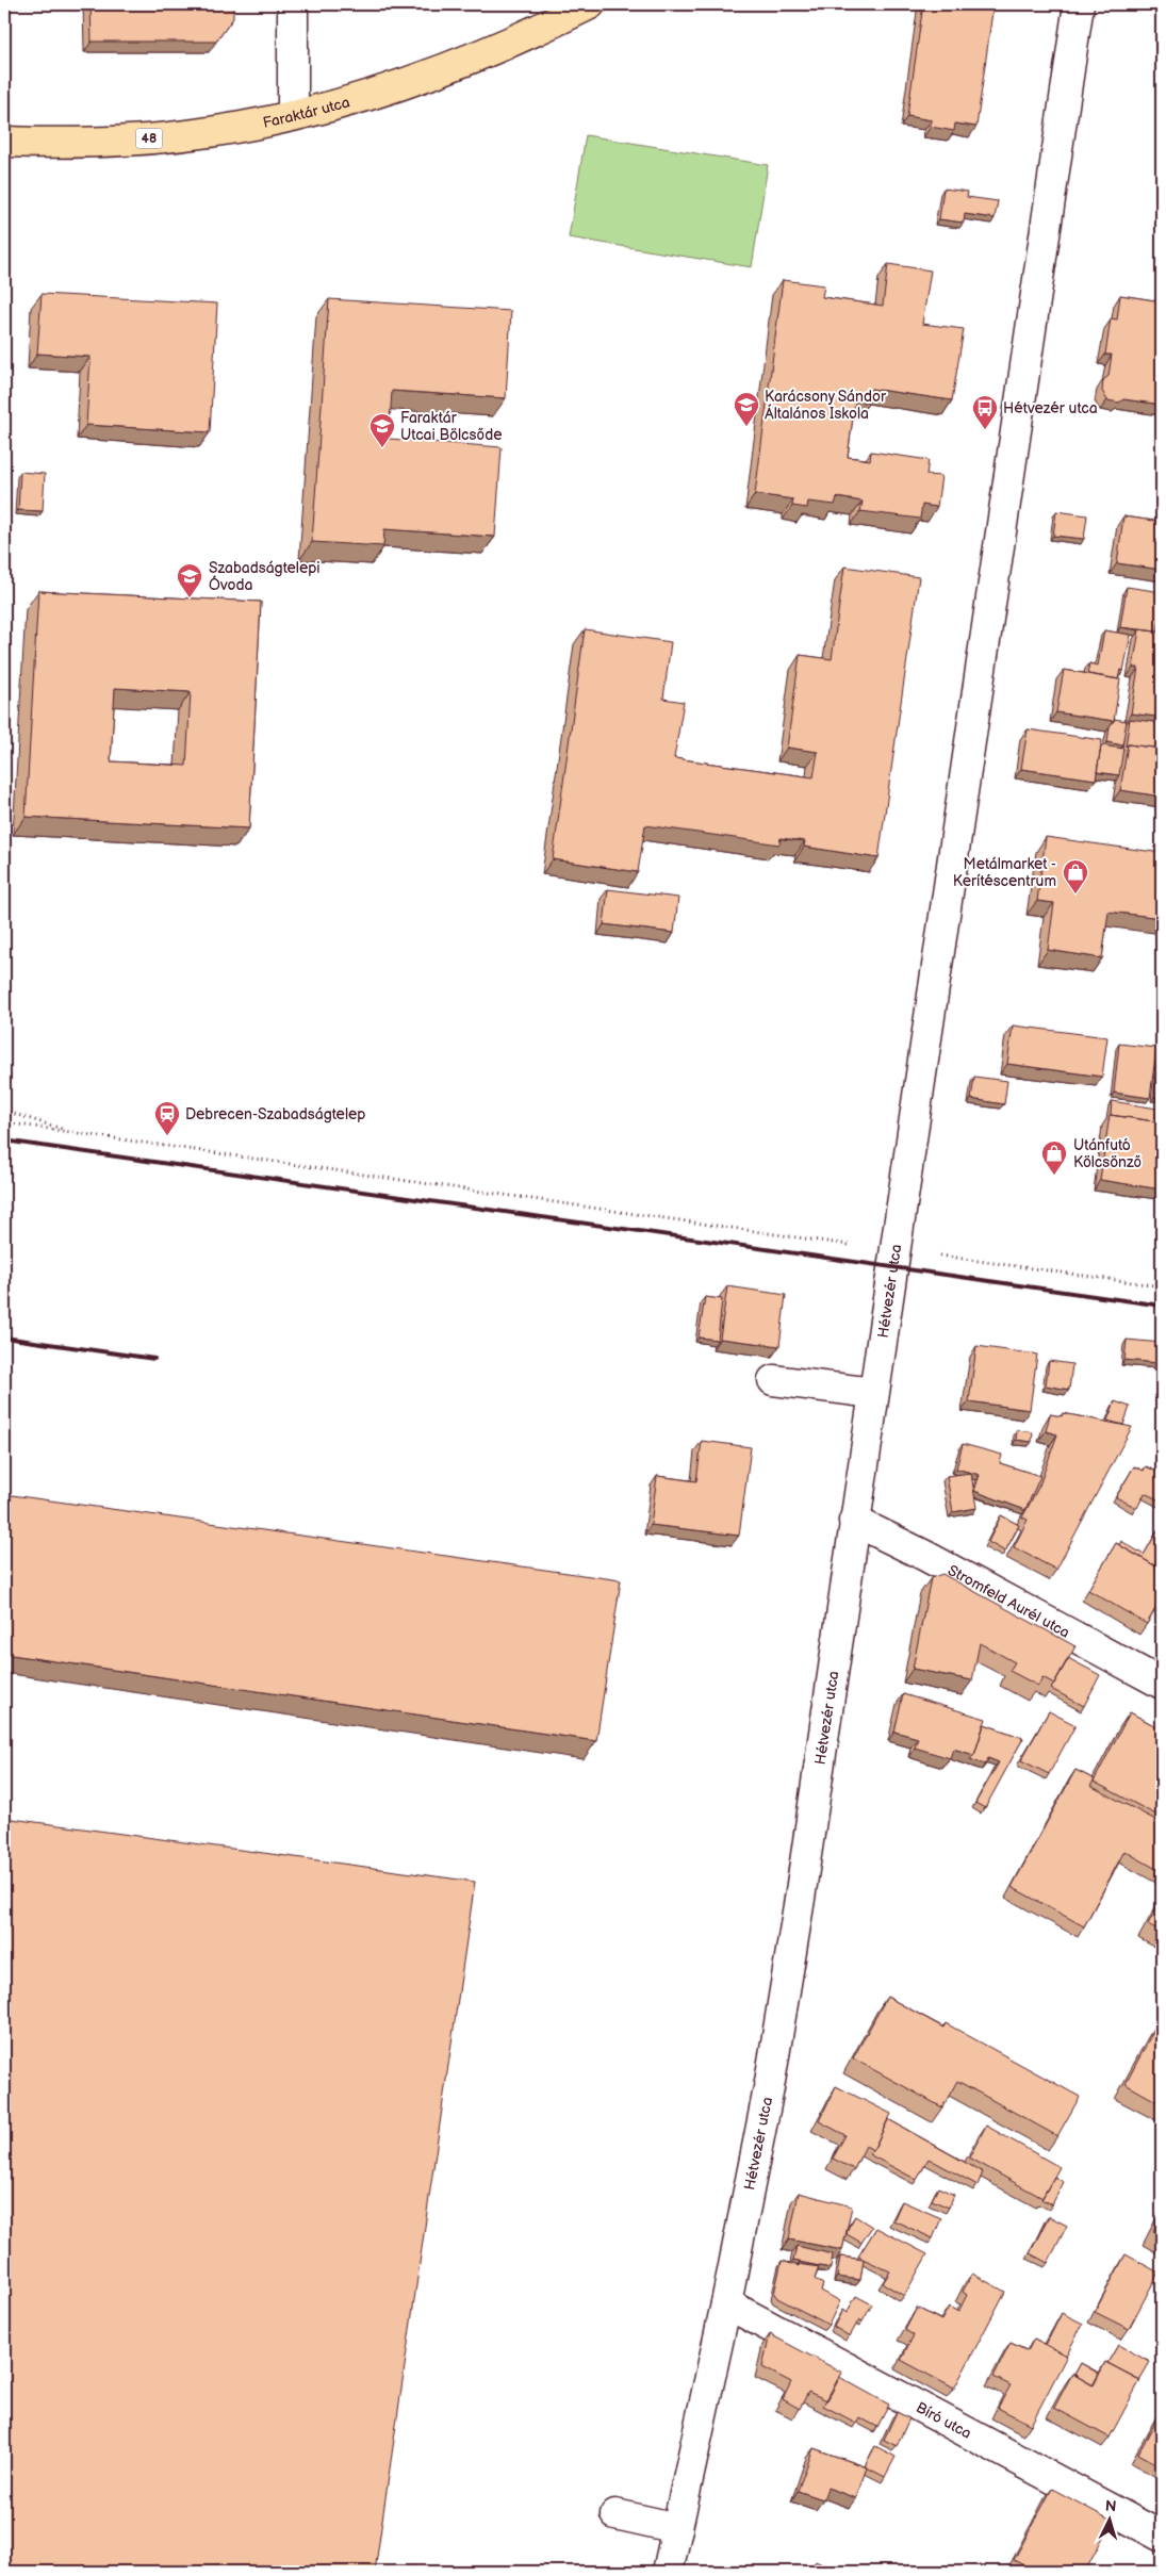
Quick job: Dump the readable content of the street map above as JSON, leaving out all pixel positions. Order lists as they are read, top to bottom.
{
  "streets": {
    "main road": ["Faraktár utca", "48"],
    "street": ["Hétvezér utca", "Stromfeld Aurél utca", "Bíró utca"]
  },
  "crossings": [
    ["Hétvezér utca", "Stromfeld Aurél utca"],
    ["Hétvezér utca", "Bíró utca"]
  ],
  "places": {
    "school or university": ["Karácsony Sándor Általános Iskola", "Faraktár Utcai Bölcsőde", "Szabadságtelepi Óvoda"],
    "bus stop": ["Hétvezér utca"],
    "shop": ["Metálmarket - Kerítéscentrum", "Utánfutó Kölcsönző"],
    "station": ["Debrecen-Szabadságtelep"]
  },
  "north": "top"
}
